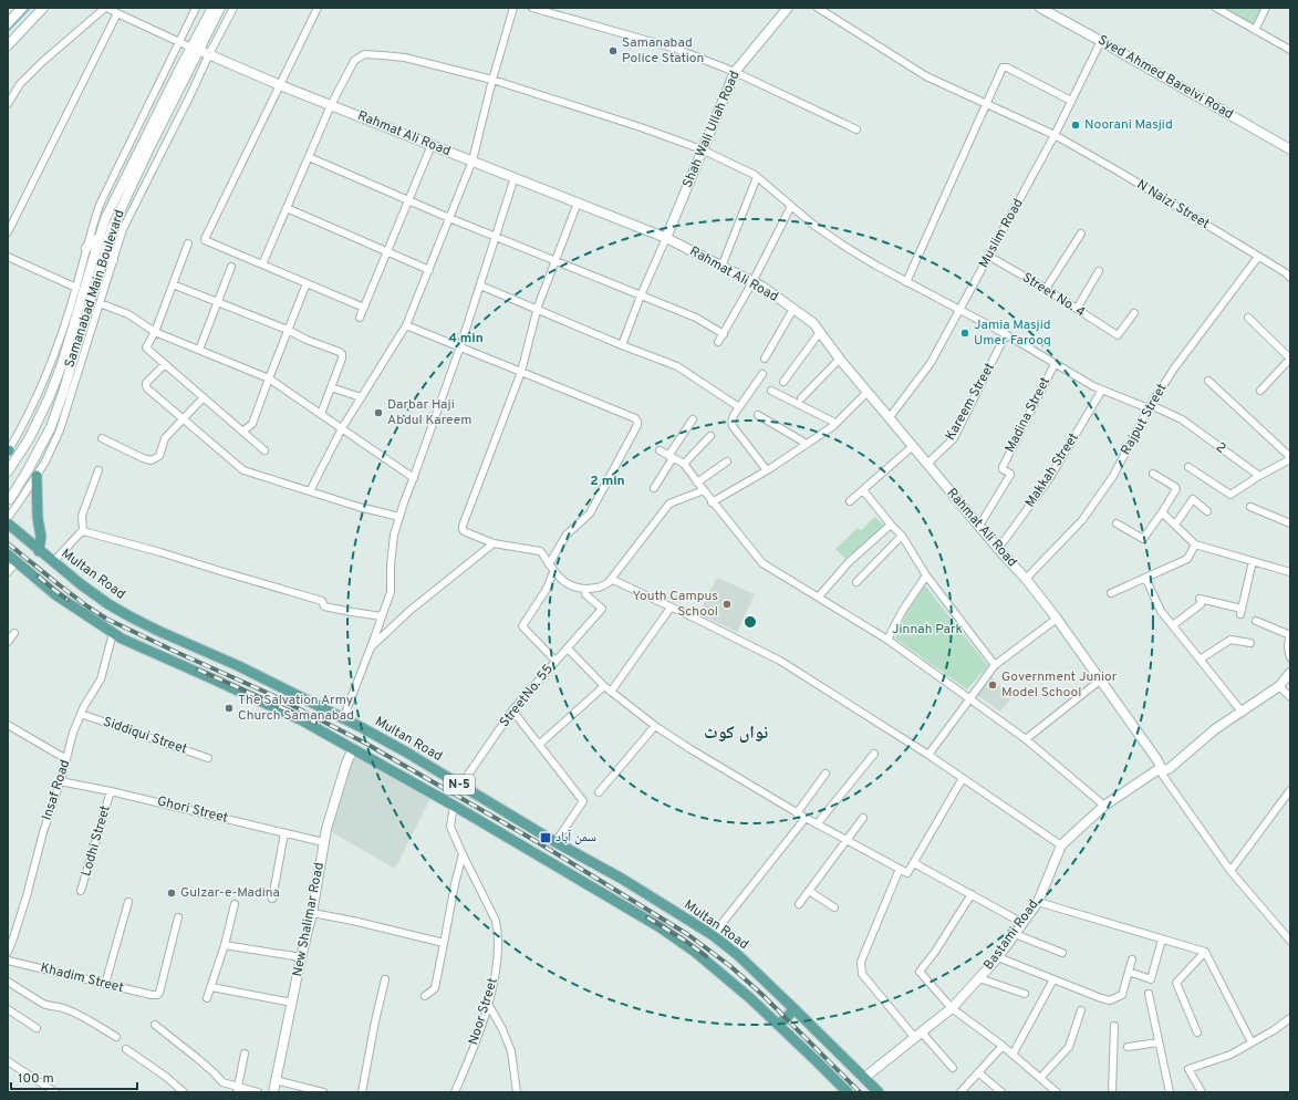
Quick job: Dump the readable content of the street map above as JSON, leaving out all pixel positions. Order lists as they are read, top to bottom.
{
  "streets": {
    "main road": ["Multan Road", "N-5"],
    "street": [
      "Syed Ahmed Barelvi Road",
      "Shah Wali Ullah Road",
      "Rahmat Ali Road",
      "N Naizi Street",
      "Muslim Road",
      "Samanabad Main Boulevard",
      "Street No. 4",
      "Kareem Street",
      "Madina Street",
      "Rajput Street",
      "2",
      "Makkah Street",
      "StreetNo. 55",
      "Siddiqui Street",
      "Insaf Road",
      "Ghori Street",
      "Lodhi Street",
      "New Shalimar Road",
      "Bastami Road",
      "Khadim Street",
      "Noor Street"
    ]
  },
  "crossings": [
    ["Syed Ahmed Barelvi Road", "Muslim Road"],
    ["Shah Wali Ullah Road", "Rahmat Ali Road"],
    ["Shah Wali Ullah Road", "2"],
    ["Rahmat Ali Road", "Muslim Road"],
    ["Rahmat Ali Road", "Samanabad Main Boulevard"],
    ["Rahmat Ali Road", "Kareem Street"],
    ["Rahmat Ali Road", "Madina Street"],
    ["Rahmat Ali Road", "Rajput Street"],
    ["Rahmat Ali Road", "2"],
    ["Rahmat Ali Road", "Makkah Street"],
    ["Rahmat Ali Road", "Bastami Road"],
    ["N Naizi Street", "Muslim Road"],
    ["N Naizi Street", "Rajput Street"],
    ["Muslim Road", "Street No. 4"],
    ["Muslim Road", "2"],
    ["Kareem Street", "2"],
    ["Madina Street", "2"],
    ["Rajput Street", "2"],
    ["2", "Makkah Street"],
    ["Multan Road", "StreetNo. 55"],
    ["Multan Road", "Bastami Road"],
    ["Siddiqui Street", "Insaf Road"],
    ["N-5", "Insaf Road"],
    ["N-5", "New Shalimar Road"],
    ["N-5", "Noor Street"],
    ["Insaf Road", "Ghori Street"],
    ["Ghori Street", "Lodhi Street"],
    ["Ghori Street", "New Shalimar Road"]
  ],
  "districts": ["نواں کوٹ"],
  "parks": ["Jinnah Park"],
  "places": {
    "other": [
      "Samanabad Police Station",
      "Noorani Masjid",
      "Jamia Masjid Umer Farooq",
      "Darbar Haji Abdul Kareem",
      "Youth Campus School",
      "Government Junior Model School",
      "The Salvation Army Church Samanabad",
      "Gulzar-e-Madina"
    ],
    "transit": ["سمن آباد"]
  },
  "scale_bar": "100 m",
  "rings": ["4 min", "2 min"]
}
